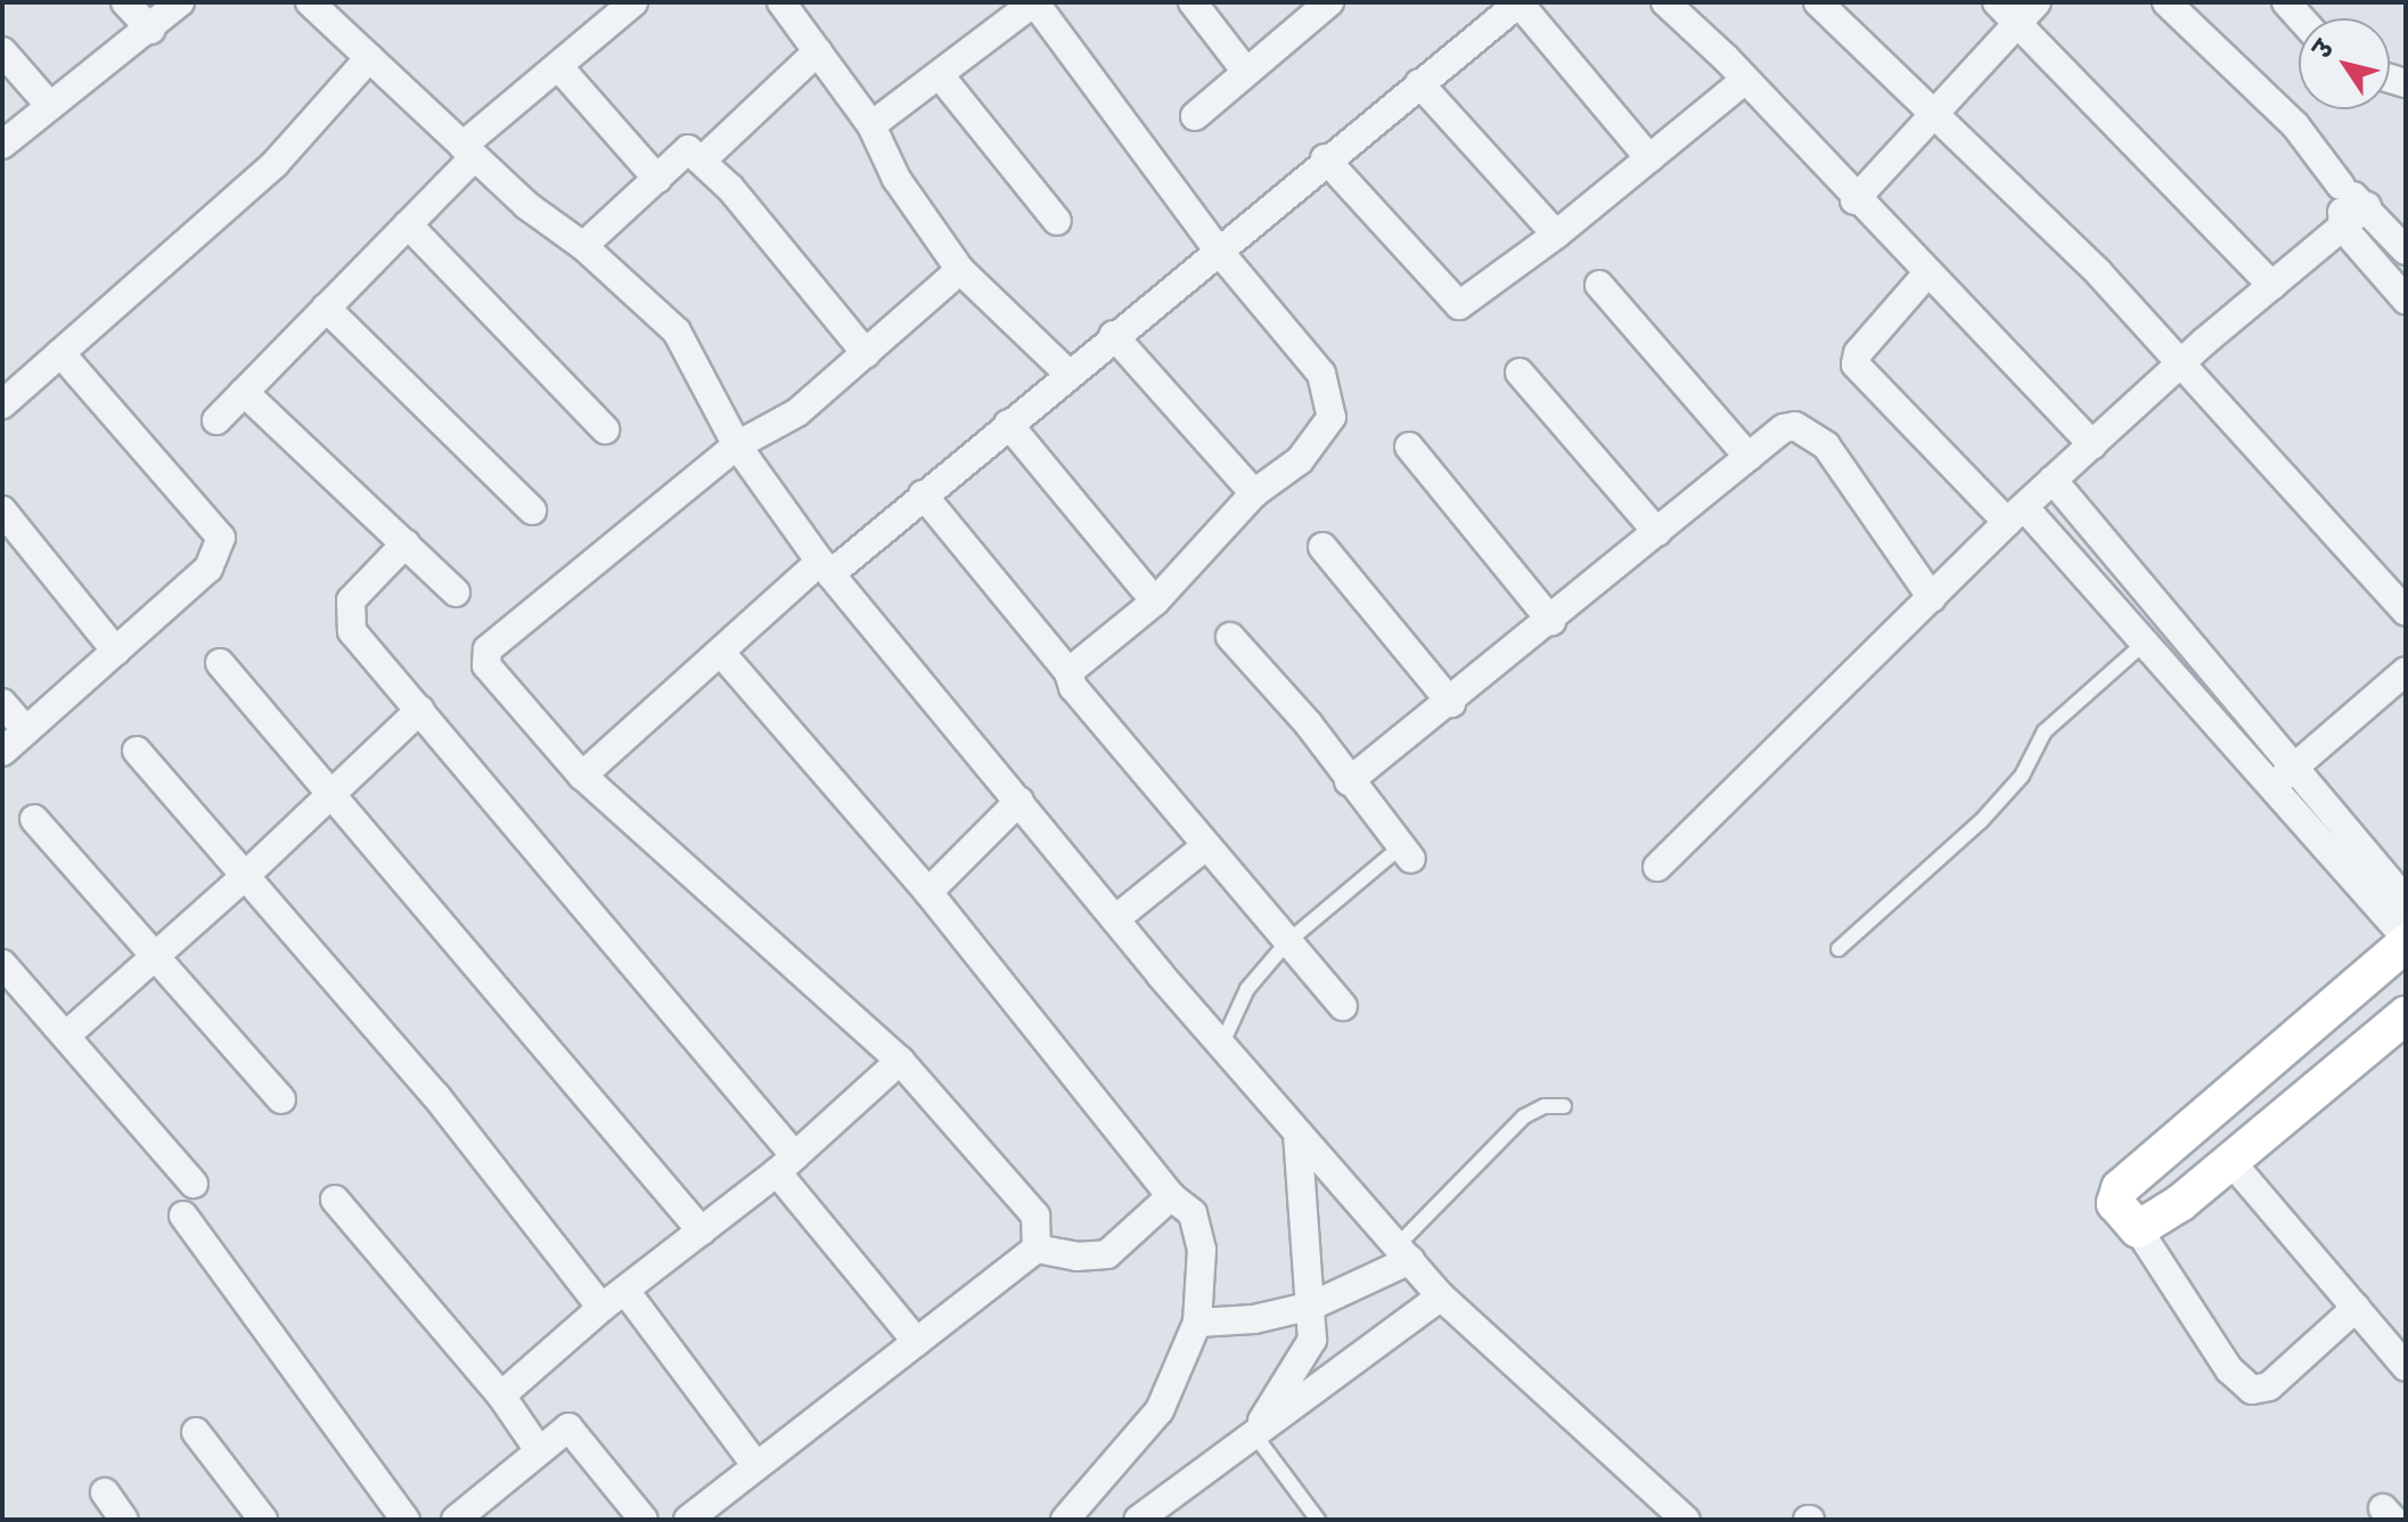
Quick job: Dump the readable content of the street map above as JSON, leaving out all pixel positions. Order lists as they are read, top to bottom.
{
  "north": "top left"
}
